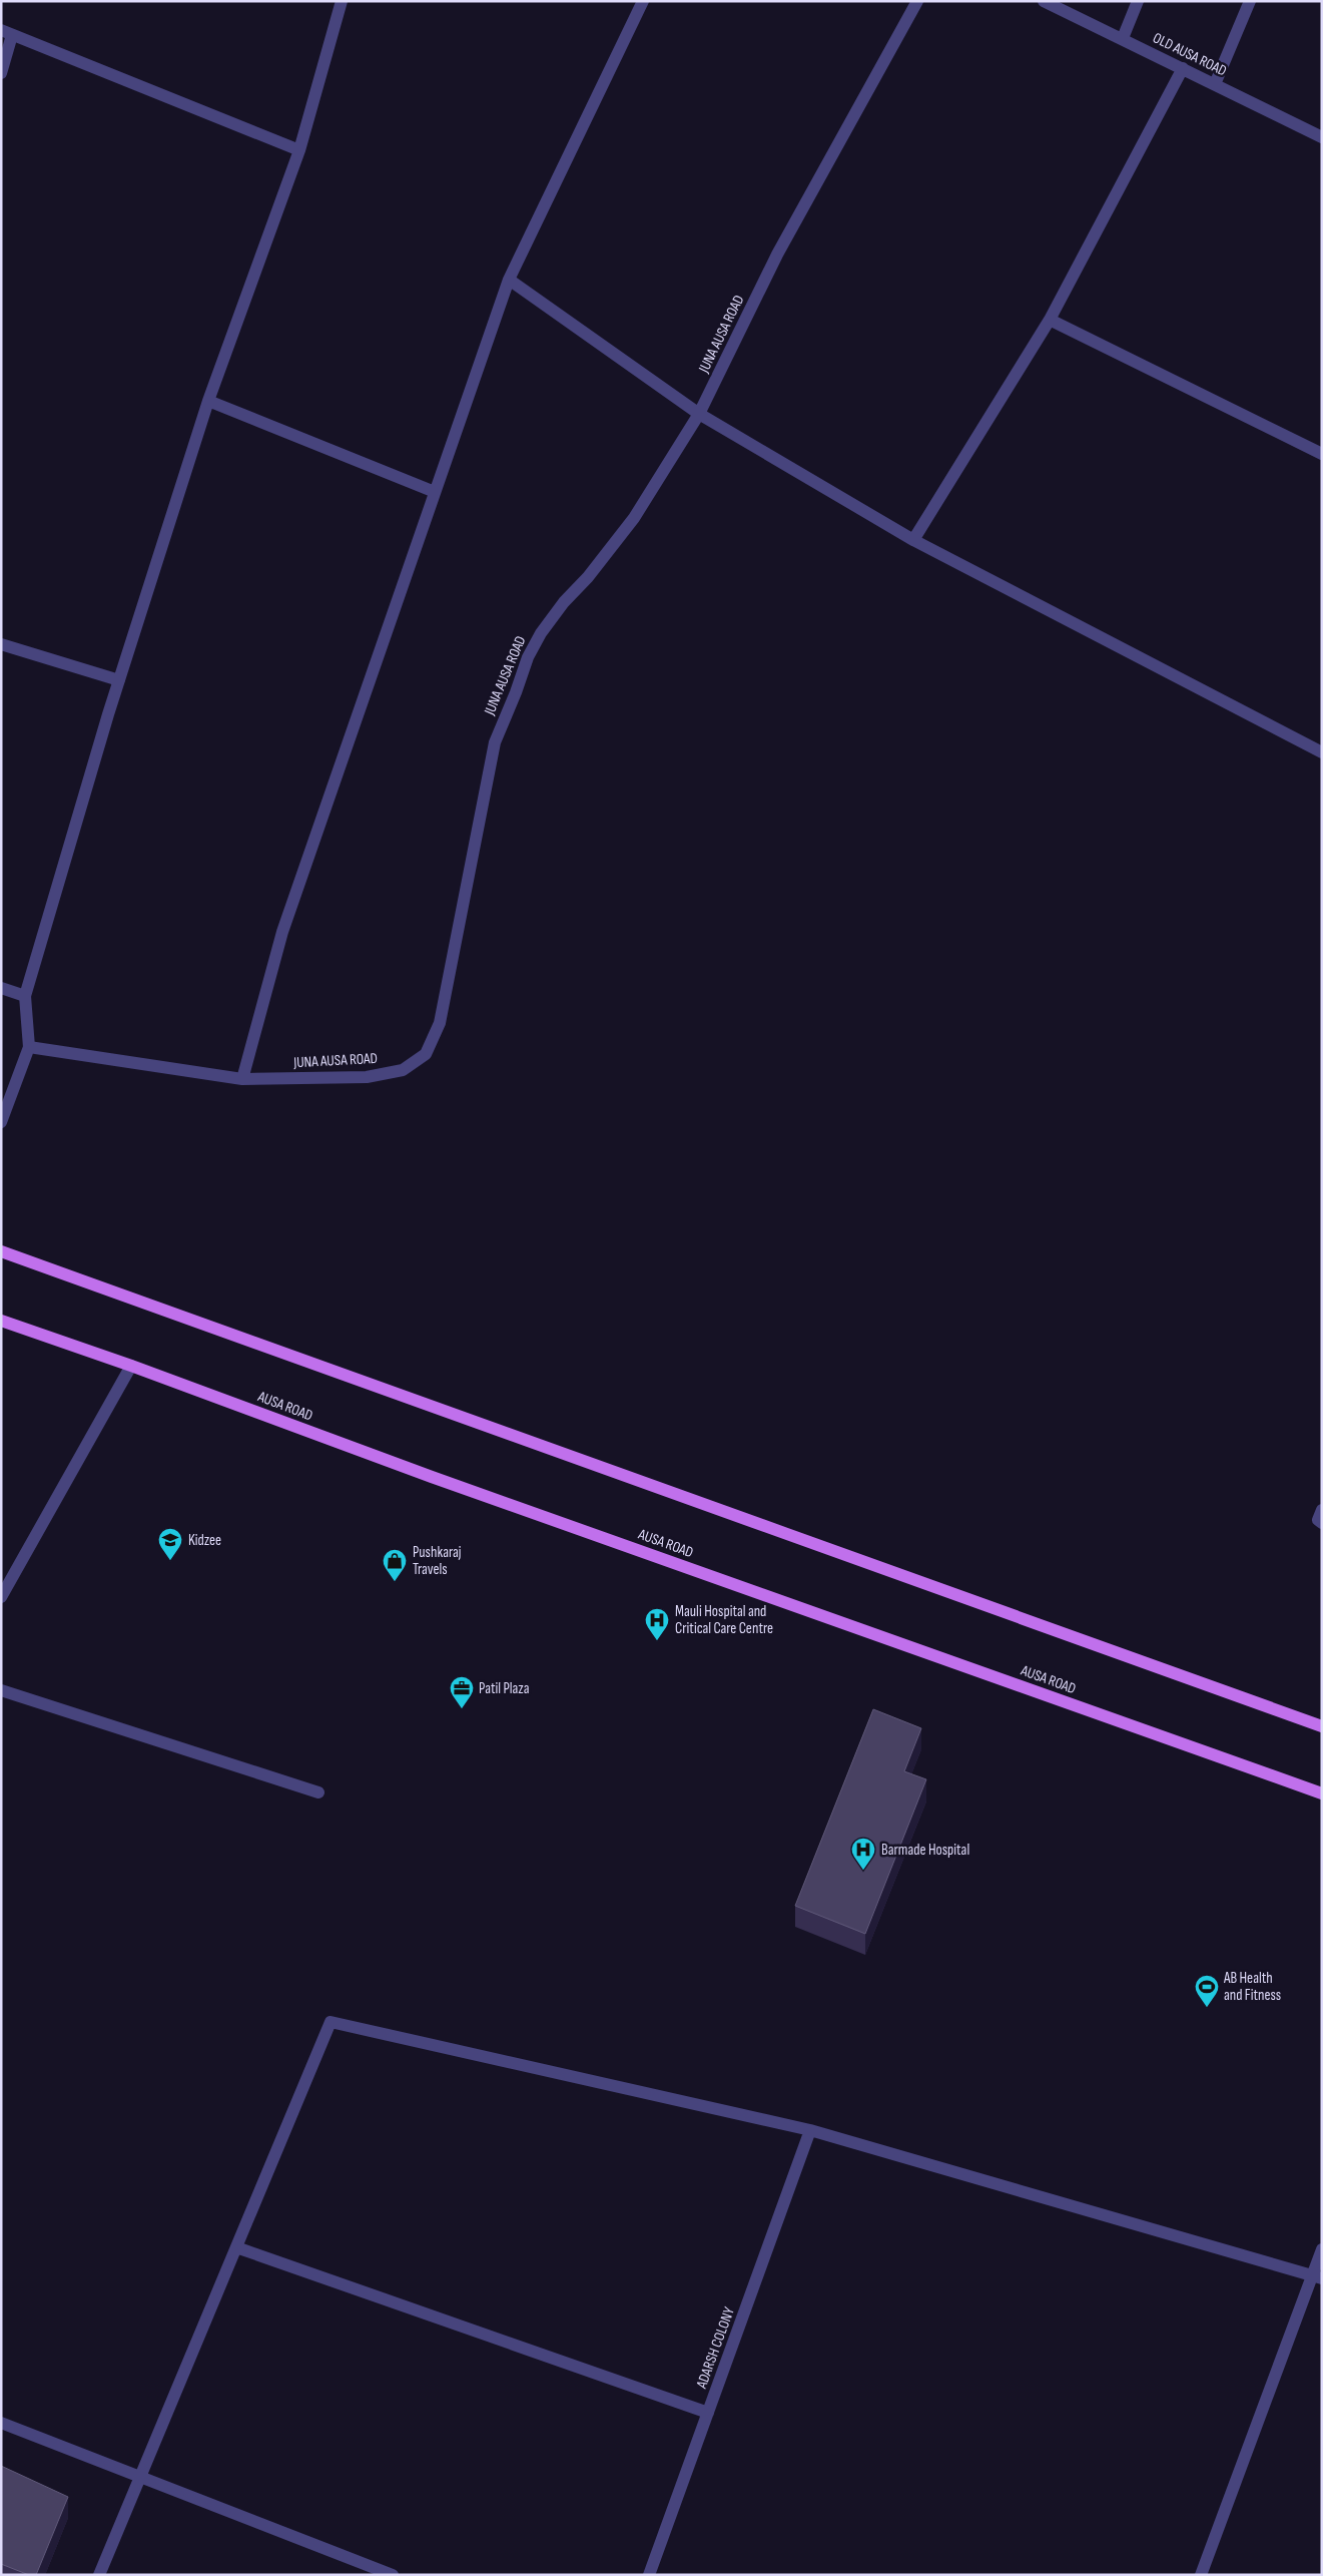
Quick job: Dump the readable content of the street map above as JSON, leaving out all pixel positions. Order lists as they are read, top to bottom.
{
  "streets": {
    "main road": ["AUSA ROAD"],
    "street": ["OLD AUSA ROAD", "JUNA AUSA ROAD", "ADARSH COLONY"]
  },
  "places": {
    "school or university": ["Kidzee"],
    "shop": ["Pushkaraj Travels"],
    "hospital": ["Mauli Hospital and Critical Care Centre", "Barmade Hospital"],
    "office": ["Patil Plaza"],
    "sports": ["AB Health and Fitness"]
  }
}
